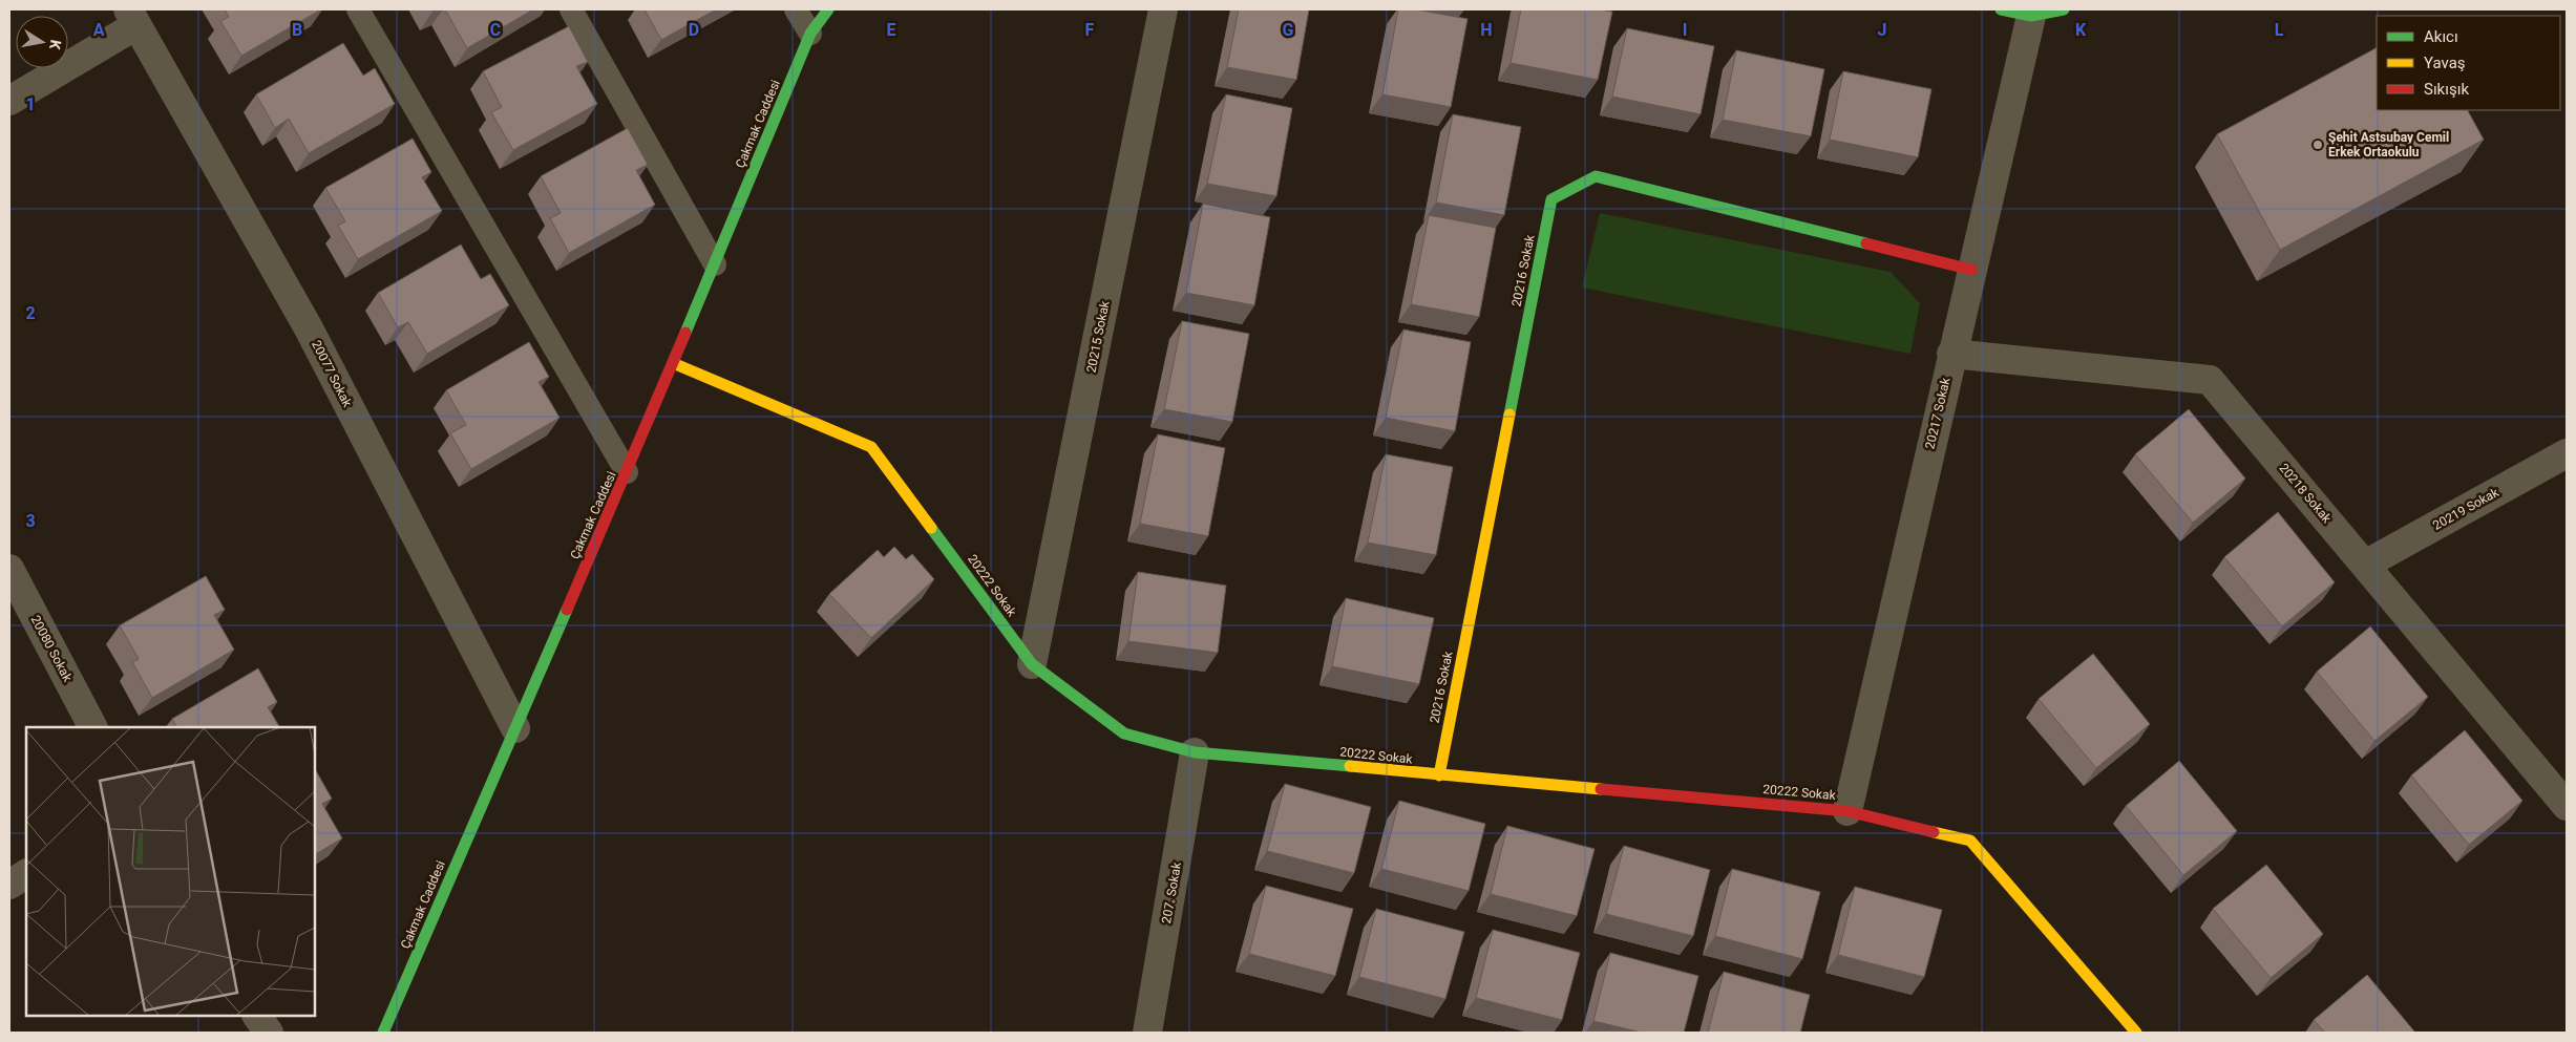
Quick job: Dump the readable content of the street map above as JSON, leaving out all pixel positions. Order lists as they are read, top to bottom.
{
  "streets": {
    "street": [
      "Çakmak Caddesi",
      "20216 Sokak",
      "20215 Sokak",
      "20077 Sokak",
      "20217 Sokak",
      "20218 Sokak",
      "20219 Sokak",
      "20222 Sokak",
      "20080 Sokak",
      "207. Sokak"
    ]
  },
  "crossings": [
    ["Çakmak Caddesi", "20077 Sokak"],
    ["Çakmak Caddesi", "20222 Sokak"],
    ["20216 Sokak", "20217 Sokak"],
    ["20216 Sokak", "20222 Sokak"],
    ["20215 Sokak", "20222 Sokak"],
    ["20217 Sokak", "20218 Sokak"],
    ["20217 Sokak", "20222 Sokak"],
    ["20218 Sokak", "20219 Sokak"],
    ["20222 Sokak", "207. Sokak"]
  ],
  "places": ["Şehit Astsubay Cemil Erkek Ortaokulu"],
  "legend": ["Akıcı", "Yavaş", "Sıkışık"],
  "north": "right",
  "grid": {
    "columns": [
      "A",
      "B",
      "C",
      "D",
      "E",
      "F",
      "G",
      "H",
      "I",
      "J",
      "K",
      "L"
    ],
    "rows": ["1", "2", "3"]
  }
}
